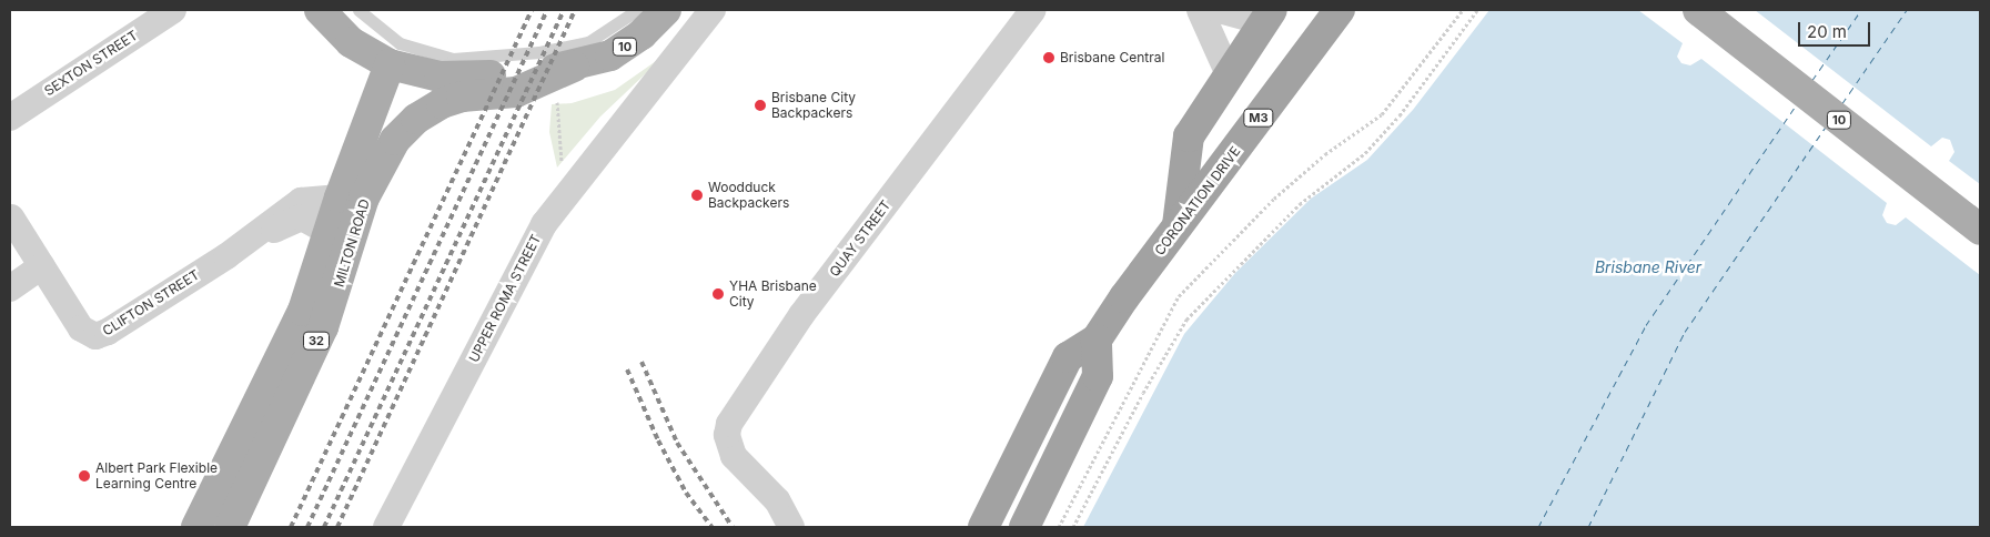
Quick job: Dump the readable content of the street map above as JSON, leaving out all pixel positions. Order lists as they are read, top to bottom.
{
  "streets": {
    "highway": ["M3", "CORONATION DRIVE"],
    "main road": ["10", "MILTON ROAD", "32"],
    "street": [
      "SEXTON STREET",
      "QUAY STREET",
      "UPPER ROMA STREET",
      "CLIFTON STREET"
    ]
  },
  "crossings": [
    ["10", "MILTON ROAD"],
    ["MILTON ROAD", "CLIFTON STREET"]
  ],
  "water": ["Brisbane River"],
  "places": [
    "Brisbane Central",
    "Brisbane City Backpackers",
    "Woodduck Backpackers",
    "YHA Brisbane City",
    "Albert Park Flexible Learning Centre"
  ],
  "scale_bar": "20 m"
}
